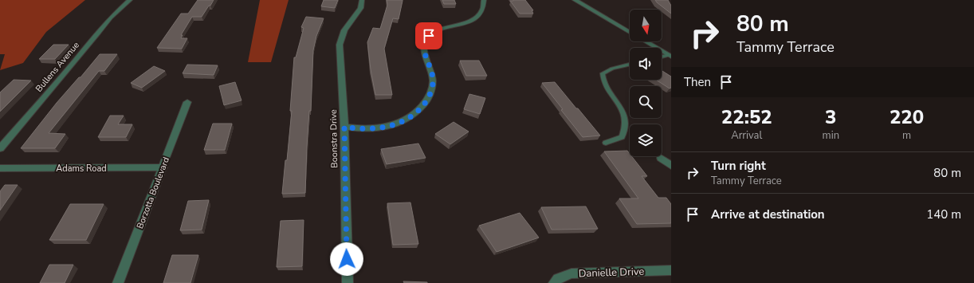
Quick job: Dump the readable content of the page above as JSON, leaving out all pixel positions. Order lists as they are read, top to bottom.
{
  "streets": {
    "street": [
      "Bullens Avenue",
      "Boonstra Drive",
      "Adams Road",
      "Borzotta Boulevard",
      "Danielle Drive"
    ]
  },
  "crossings": [
    ["Adams Road", "Borzotta Boulevard"]
  ],
  "north": "bottom",
  "page": {
    "turn": ["80 m", "Tammy Terrace"],
    "then": "Then",
    "eta": [
      "22:52",
      "Arrival",
      "3",
      "min",
      "220",
      "m"
    ],
    "list": [
      {
        "name": "Turn right",
        "note": "Tammy Terrace",
        "value": "80 m"
      },
      {
        "name": "Arrive at destination",
        "value": "140 m"
      }
    ]
  }
}
